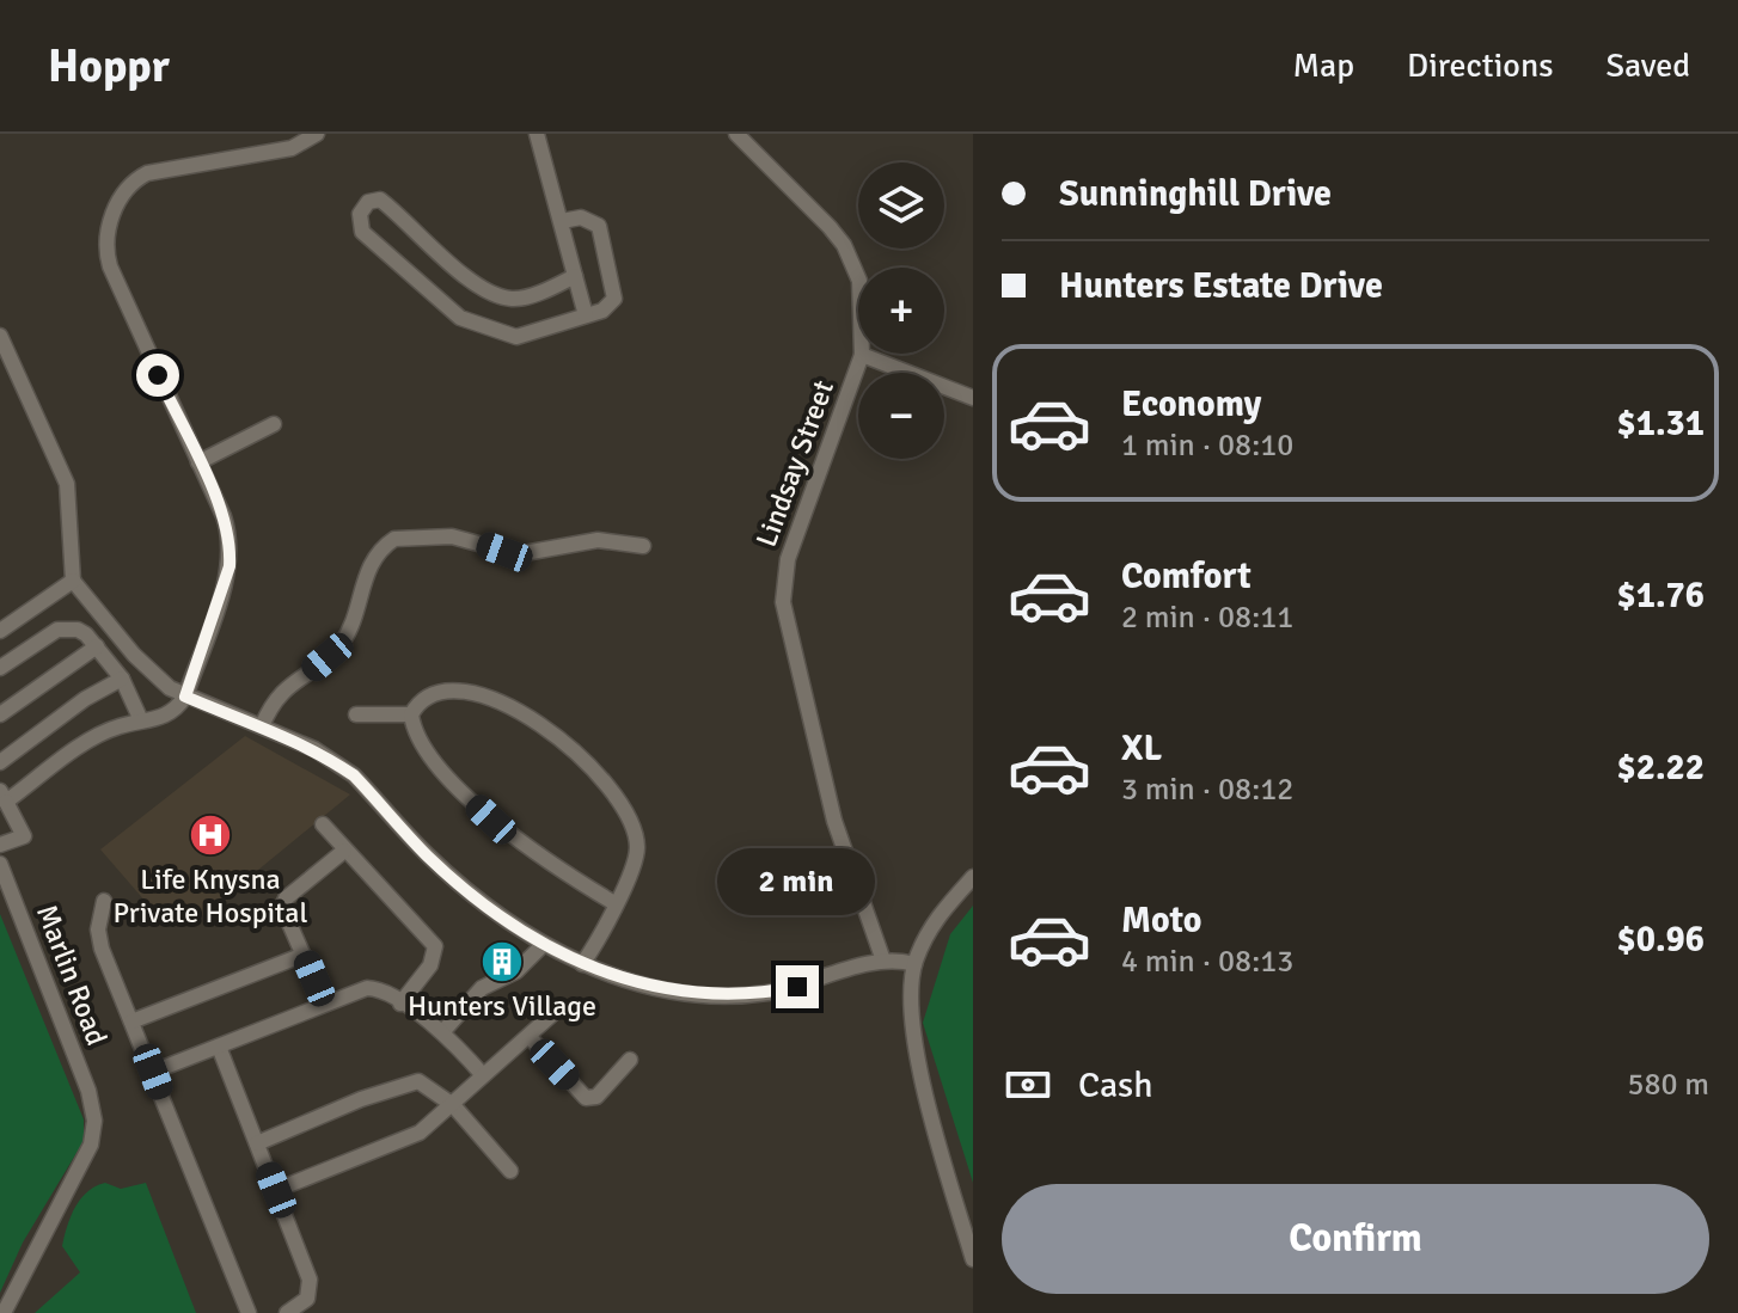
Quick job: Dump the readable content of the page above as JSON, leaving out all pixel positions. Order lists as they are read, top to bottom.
{
  "streets": {
    "street": ["Lindsay Street", "Marlin Road"]
  },
  "places": {
    "hospital": ["Life Knysna Private Hospital"],
    "building": ["Hunters Village"]
  },
  "page": {
    "header": "Hoppr",
    "nav": ["Map", "Directions", "Saved"],
    "banner": ["Sunninghill Drive", "Hunters Estate Drive"],
    "map_buttons": ["+", "−"],
    "list": [
      {
        "name": "Economy",
        "note": "1 min · 08:10",
        "value": "$1.31"
      },
      {
        "name": "Comfort",
        "note": "2 min · 08:11",
        "value": "$1.76"
      },
      {
        "name": "XL",
        "note": "3 min · 08:12",
        "value": "$2.22"
      },
      {
        "name": "Moto",
        "note": "4 min · 08:13",
        "value": "$0.96"
      }
    ],
    "bubble": "2 min",
    "pay": ["Cash", "580 m"],
    "buttons": "Confirm"
  }
}
